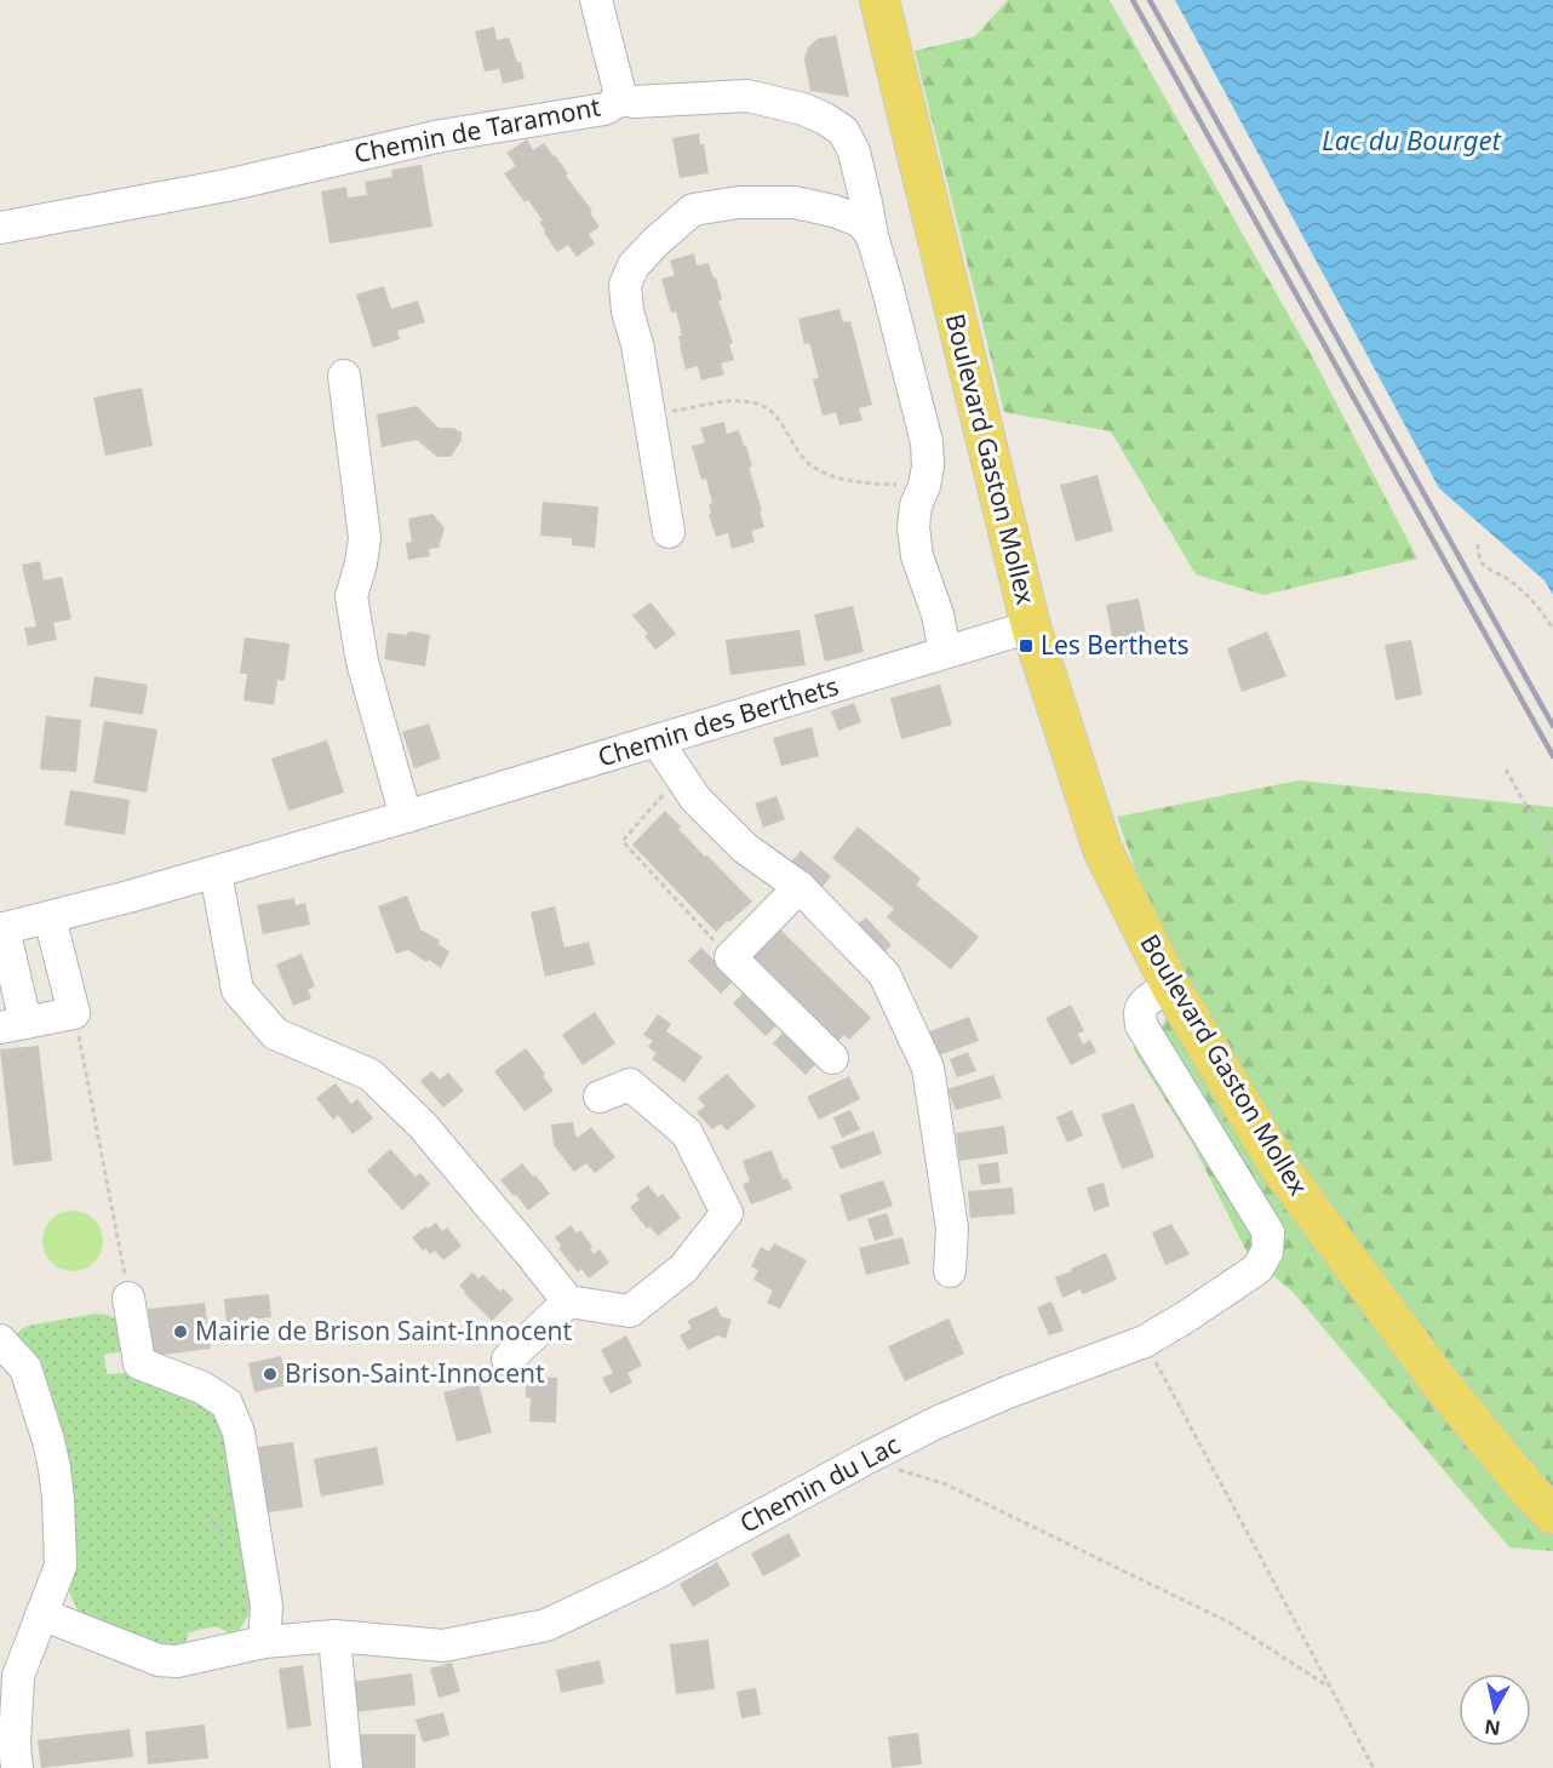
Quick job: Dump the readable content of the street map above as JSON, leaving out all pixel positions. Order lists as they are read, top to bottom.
{
  "streets": {
    "main road": ["Boulevard Gaston Mollex"],
    "street": ["Chemin de Taramont", "Chemin des Berthets", "Chemin du Lac"]
  },
  "crossings": [
    ["Chemin de Taramont", "Chemin des Berthets"],
    ["Boulevard Gaston Mollex", "Chemin des Berthets"],
    ["Boulevard Gaston Mollex", "Chemin du Lac"]
  ],
  "water": ["Lac du Bourget"],
  "places": {
    "transit": ["Les Berthets"],
    "other": ["Mairie de Brison Saint-Innocent", "Brison-Saint-Innocent"]
  },
  "north": "bottom"
}
